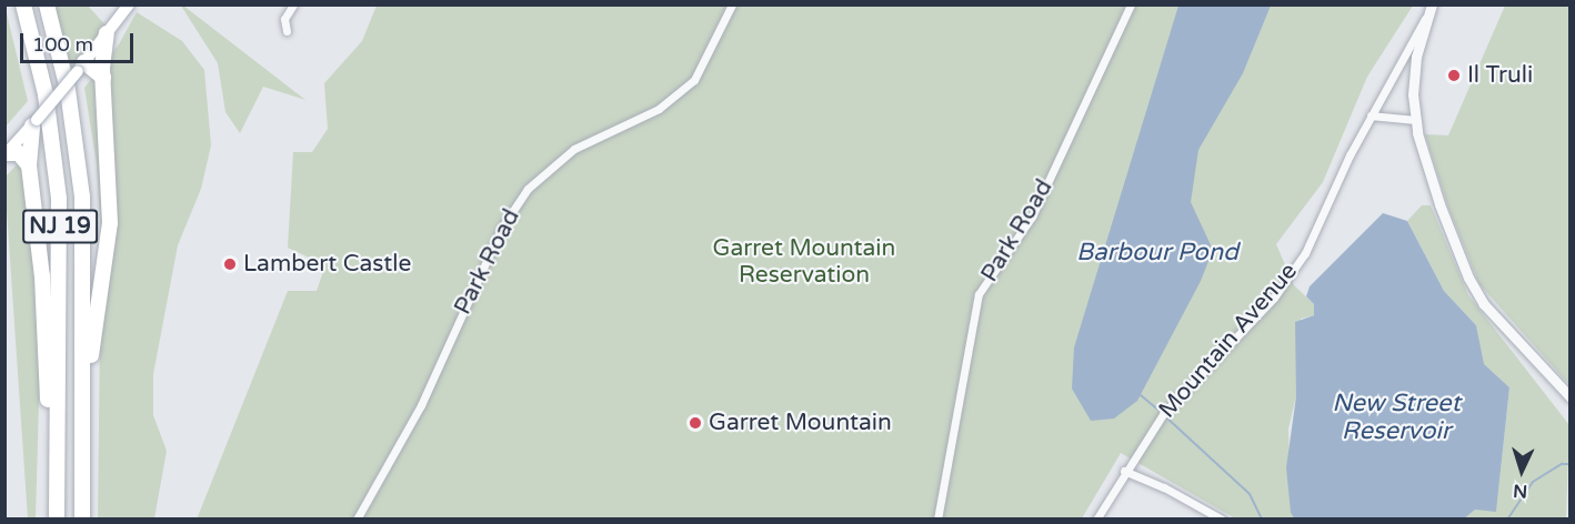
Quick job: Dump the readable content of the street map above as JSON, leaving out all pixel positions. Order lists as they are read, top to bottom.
{
  "streets": {
    "highway": ["NJ 19"],
    "street": ["Park Road", "Mountain Avenue"]
  },
  "water": ["Barbour Pond", "New Street Reservoir"],
  "parks": ["Garret Mountain Reservation"],
  "places": ["Il Truli", "Lambert Castle", "Garret Mountain"],
  "scale_bar": "100 m",
  "north": "bottom"
}
